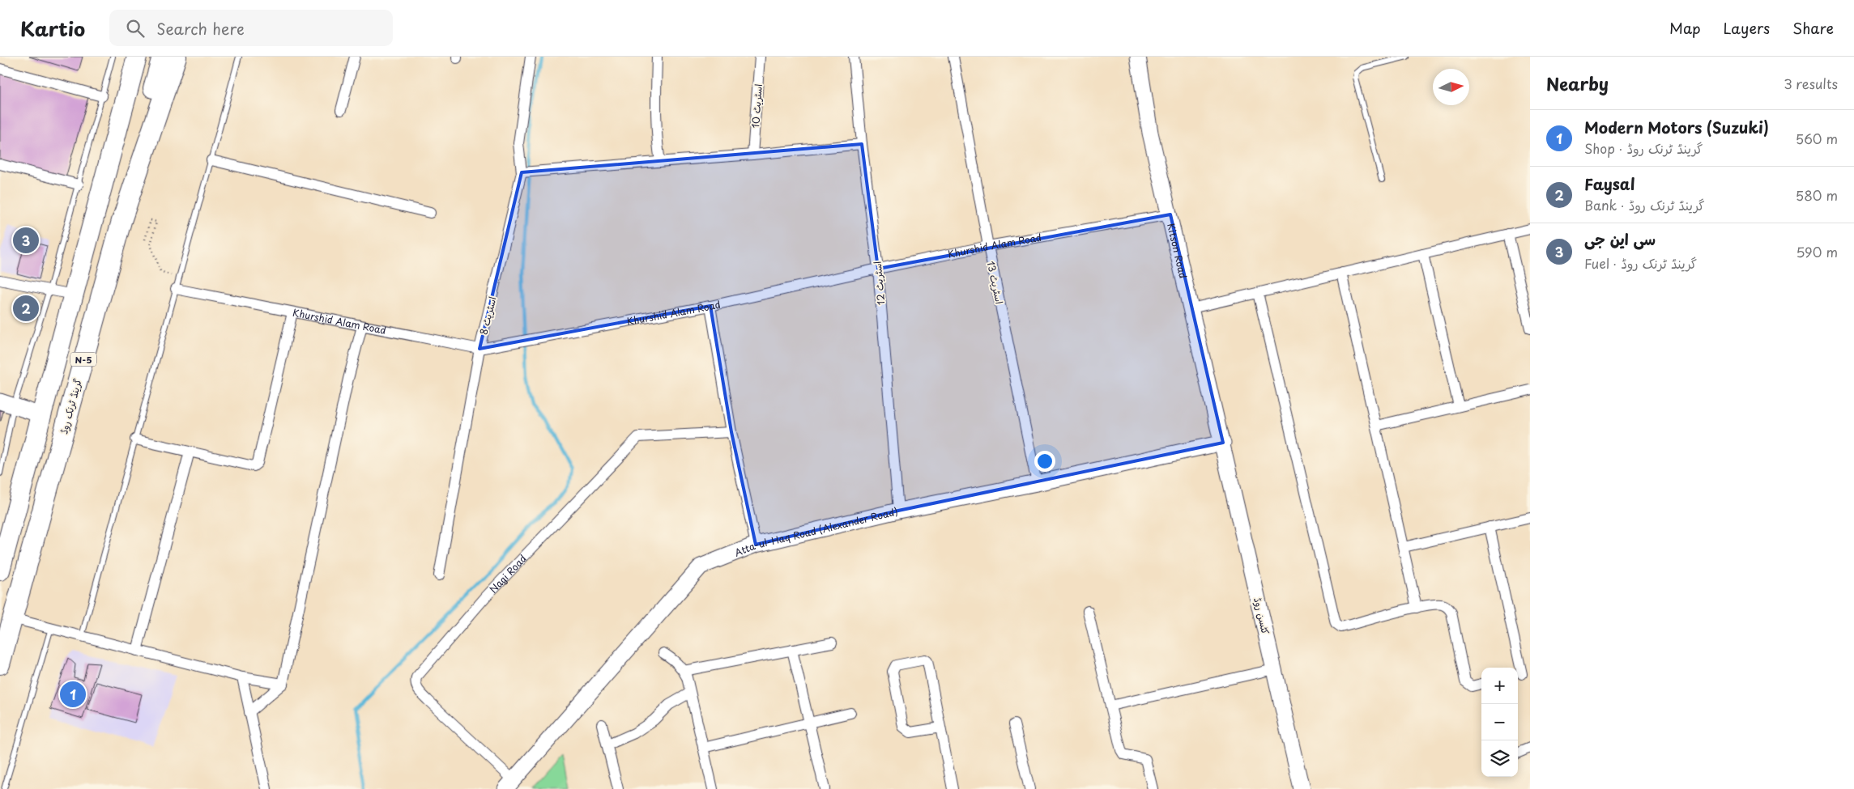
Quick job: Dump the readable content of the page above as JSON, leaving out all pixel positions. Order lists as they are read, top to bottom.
{
  "streets": {
    "highway": ["N-5", "گرینڈ ٹرنک روڈ"],
    "street": [
      "اسٹریٹ 10",
      "Khurshid Alam Road",
      "Kitson Road",
      "اسٹریٹ 13",
      "اسٹریٹ 12",
      "اسٹریٹ 8",
      "Atta-ul-Haq Road (Alexander Road)",
      "Nagi Road",
      "کٹسن روڈ"
    ]
  },
  "crossings": [
    ["Khurshid Alam Road", "Kitson Road"],
    ["Khurshid Alam Road", "اسٹریٹ 13"],
    ["Khurshid Alam Road", "اسٹریٹ 12"],
    ["Khurshid Alam Road", "اسٹریٹ 8"],
    ["Kitson Road", "Atta-ul-Haq Road (Alexander Road)"],
    ["Kitson Road", "کٹسن روڈ"],
    ["اسٹریٹ 13", "Atta-ul-Haq Road (Alexander Road)"],
    ["اسٹریٹ 12", "Atta-ul-Haq Road (Alexander Road)"],
    ["Atta-ul-Haq Road (Alexander Road)", "Nagi Road"],
    ["Atta-ul-Haq Road (Alexander Road)", "کٹسن روڈ"]
  ],
  "north": "right",
  "page": {
    "header": "Kartio",
    "search": "Search here",
    "nav": ["Map", "Layers", "Share"],
    "heading": ["Nearby", "3 results"],
    "list": [
      {
        "mark": "1",
        "name": "Modern Motors (Suzuki)",
        "note": "Shop · گرینڈ ٹرنک روڈ",
        "value": "560 m"
      },
      {
        "mark": "2",
        "name": "Faysal",
        "note": "Bank · گرینڈ ٹرنک روڈ",
        "value": "580 m"
      },
      {
        "mark": "3",
        "name": "سی این جی",
        "note": "Fuel · گرینڈ ٹرنک روڈ",
        "value": "590 m"
      }
    ],
    "pins": ["3", "2", "1"],
    "map_buttons": ["+", "−"]
  }
}
